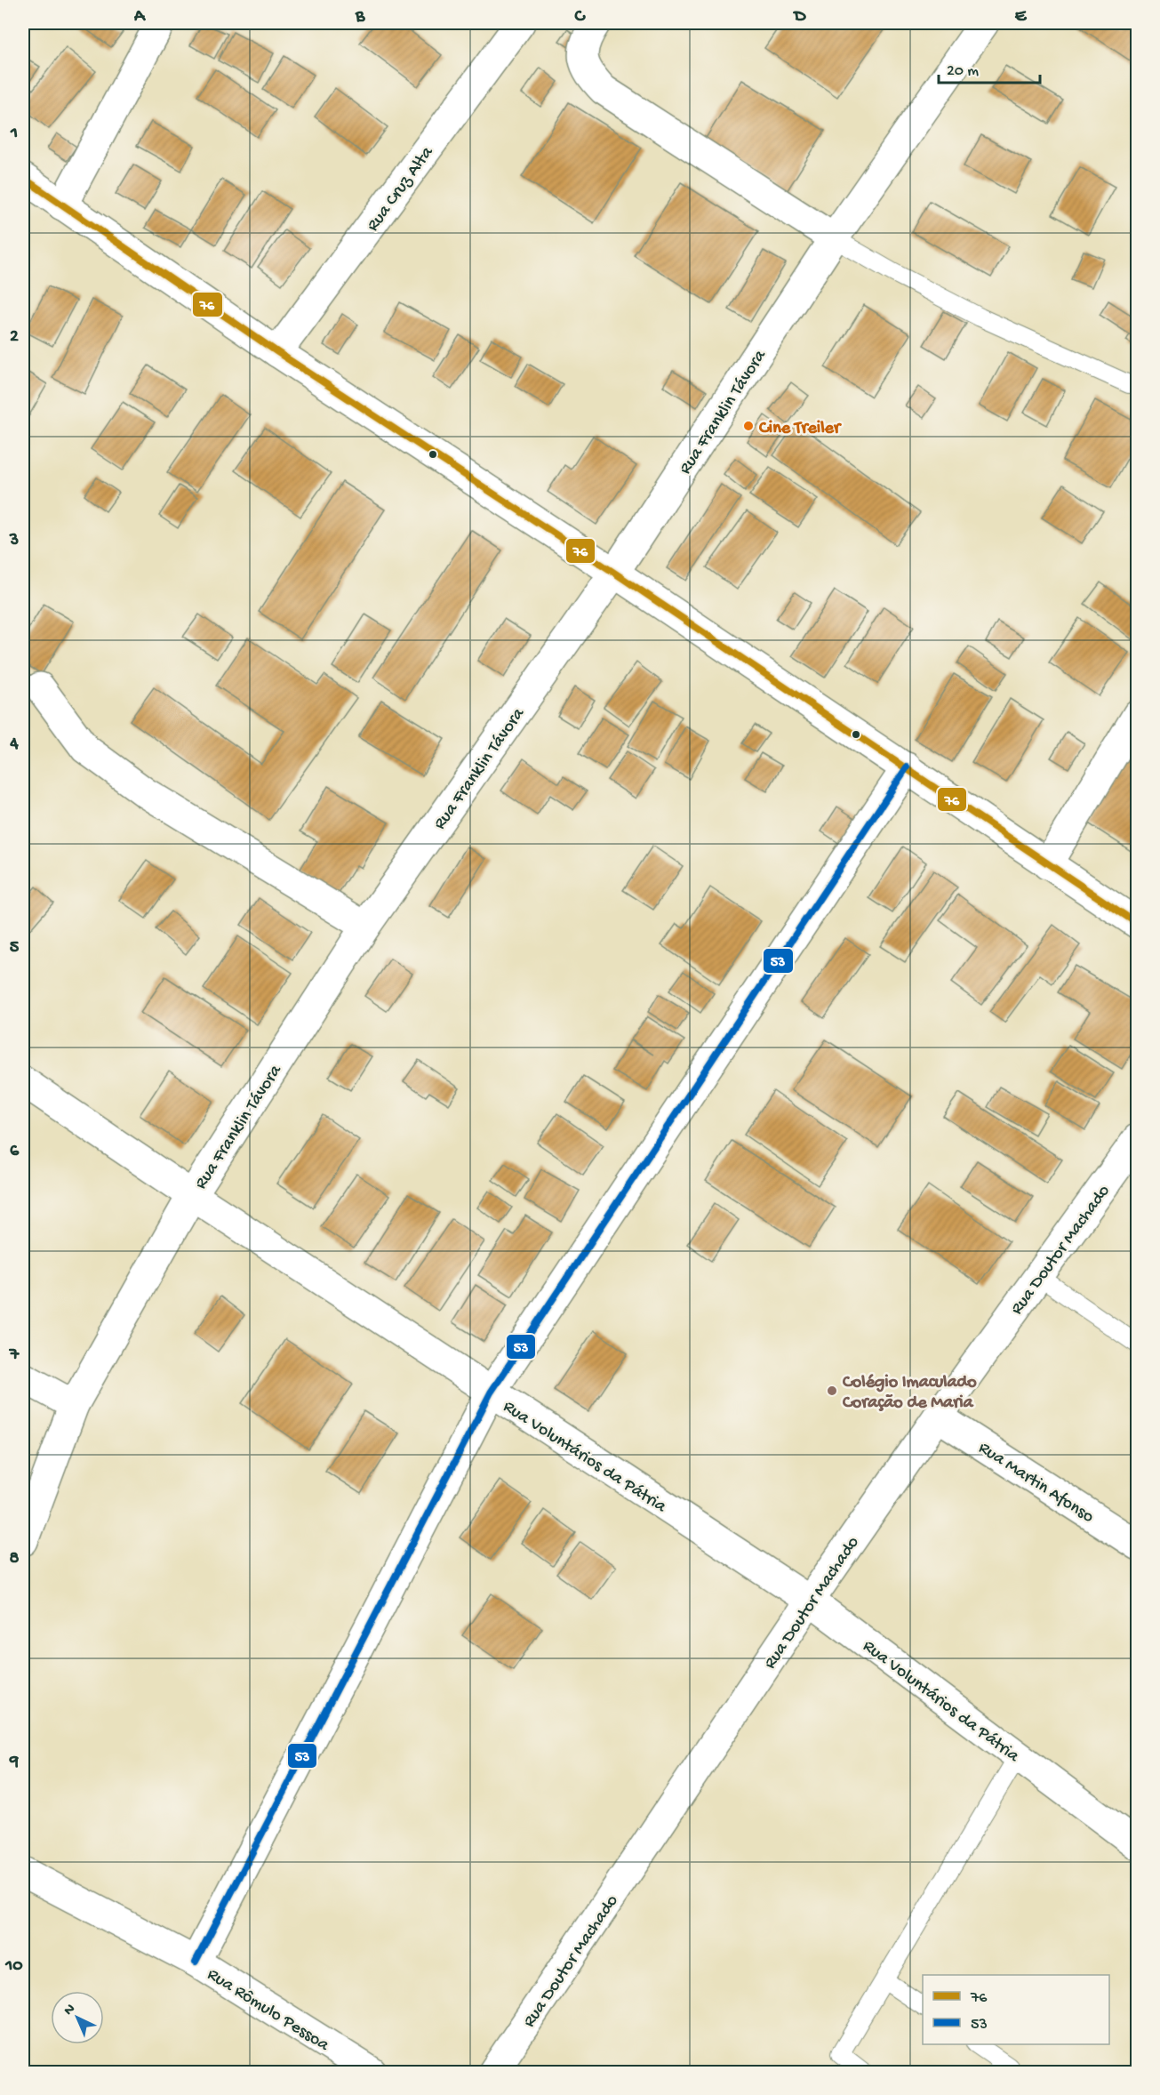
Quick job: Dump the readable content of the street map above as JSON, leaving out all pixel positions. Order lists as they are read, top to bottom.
{
  "streets": {
    "street": [
      "Rua Cruz Alta",
      "Rua Franklin Távora",
      "Rua Doutor Machado",
      "Rua Voluntários da Pátria",
      "Rua Martin Afonso",
      "Rua Rômulo Pessoa"
    ]
  },
  "crossings": [
    ["Rua Franklin Távora", "Rua Voluntários da Pátria"],
    ["Rua Doutor Machado", "Rua Voluntários da Pátria"],
    ["Rua Doutor Machado", "Rua Martin Afonso"]
  ],
  "places": ["Cine Treiler", "Colégio Imaculado Coração de Maria"],
  "lines": ["transit line 76", "transit line 53"],
  "legend": ["76", "53"],
  "scale_bar": "20 m",
  "north": "top left",
  "grid": {
    "columns": [
      "A",
      "B",
      "C",
      "D",
      "E"
    ],
    "rows": [
      "1",
      "2",
      "3",
      "4",
      "5",
      "6",
      "7",
      "8",
      "9",
      "10"
    ]
  }
}
